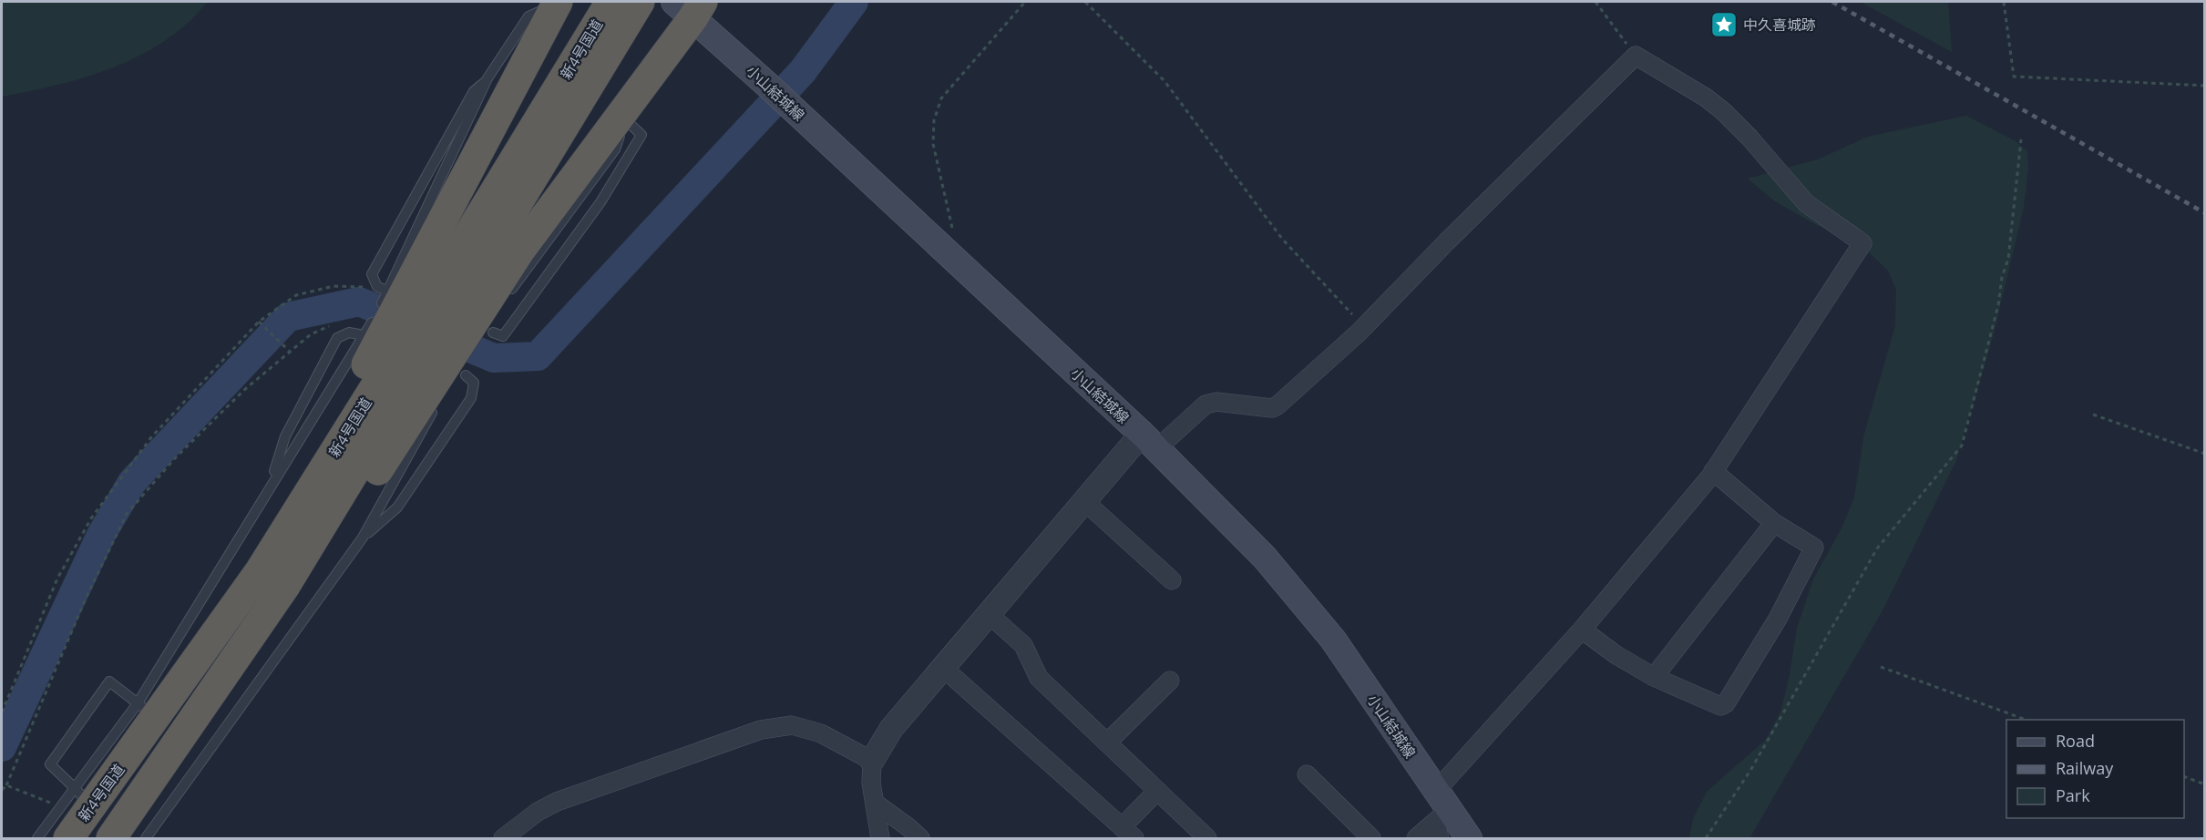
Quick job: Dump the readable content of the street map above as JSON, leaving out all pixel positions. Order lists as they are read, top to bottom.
{
  "streets": {
    "highway": ["新4号国道"],
    "main road": ["小山結城線"]
  },
  "places": {
    "place": ["中久喜城跡"]
  },
  "legend": ["Road", "Railway", "Park"]
}
